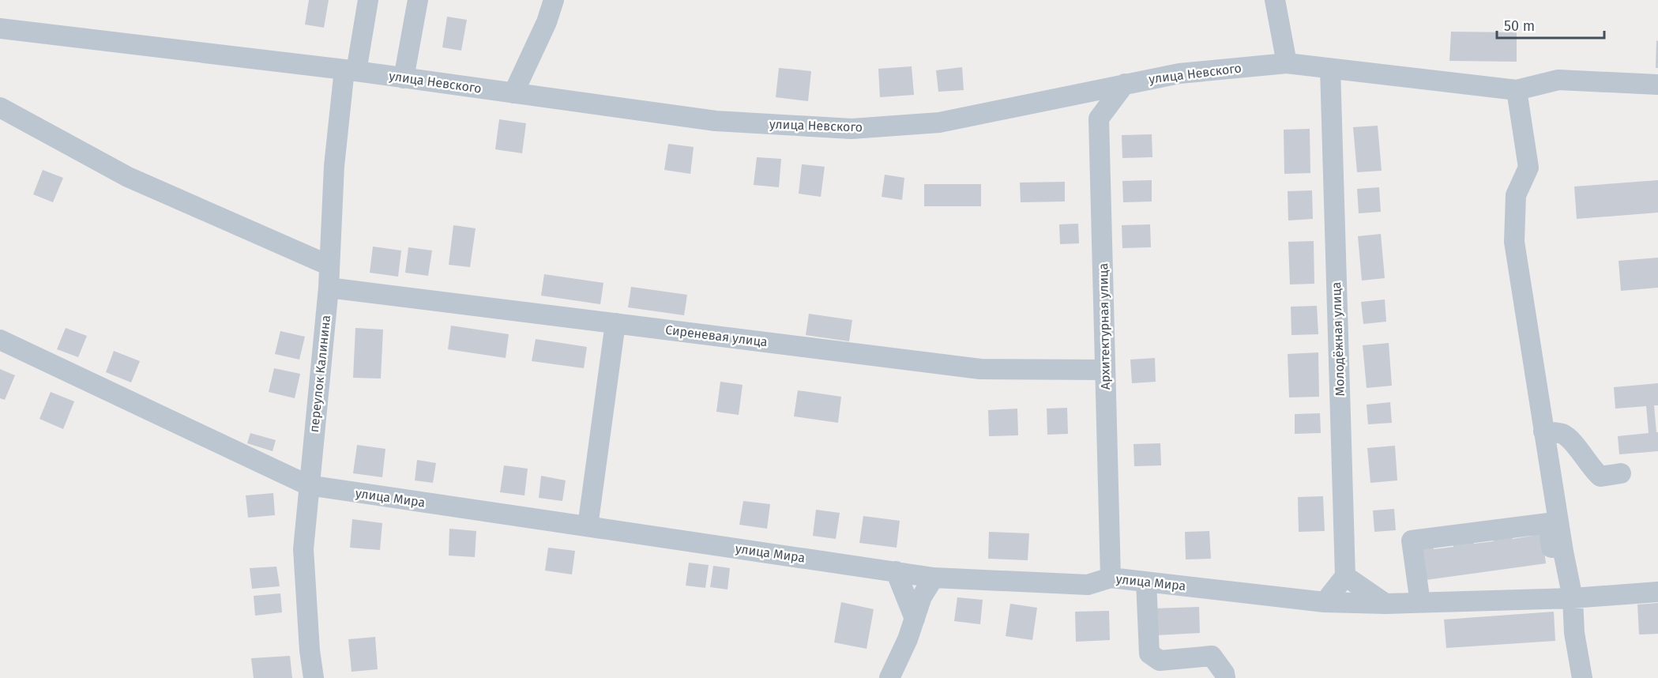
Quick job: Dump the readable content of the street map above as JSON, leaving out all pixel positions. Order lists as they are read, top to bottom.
{
  "streets": {
    "street": [
      "улица Невского",
      "Архитектурная улица",
      "Сиреневая улица",
      "Молодёжная улица",
      "переулок Калинина",
      "улица Мира"
    ]
  },
  "crossings": [
    ["улица Невского", "Архитектурная улица"],
    ["улица Невского", "Молодёжная улица"],
    ["улица Невского", "переулок Калинина"],
    ["Архитектурная улица", "Сиреневая улица"],
    ["Архитектурная улица", "улица Мира"],
    ["Сиреневая улица", "переулок Калинина"],
    ["переулок Калинина", "улица Мира"]
  ],
  "scale_bar": "50 m"
}
